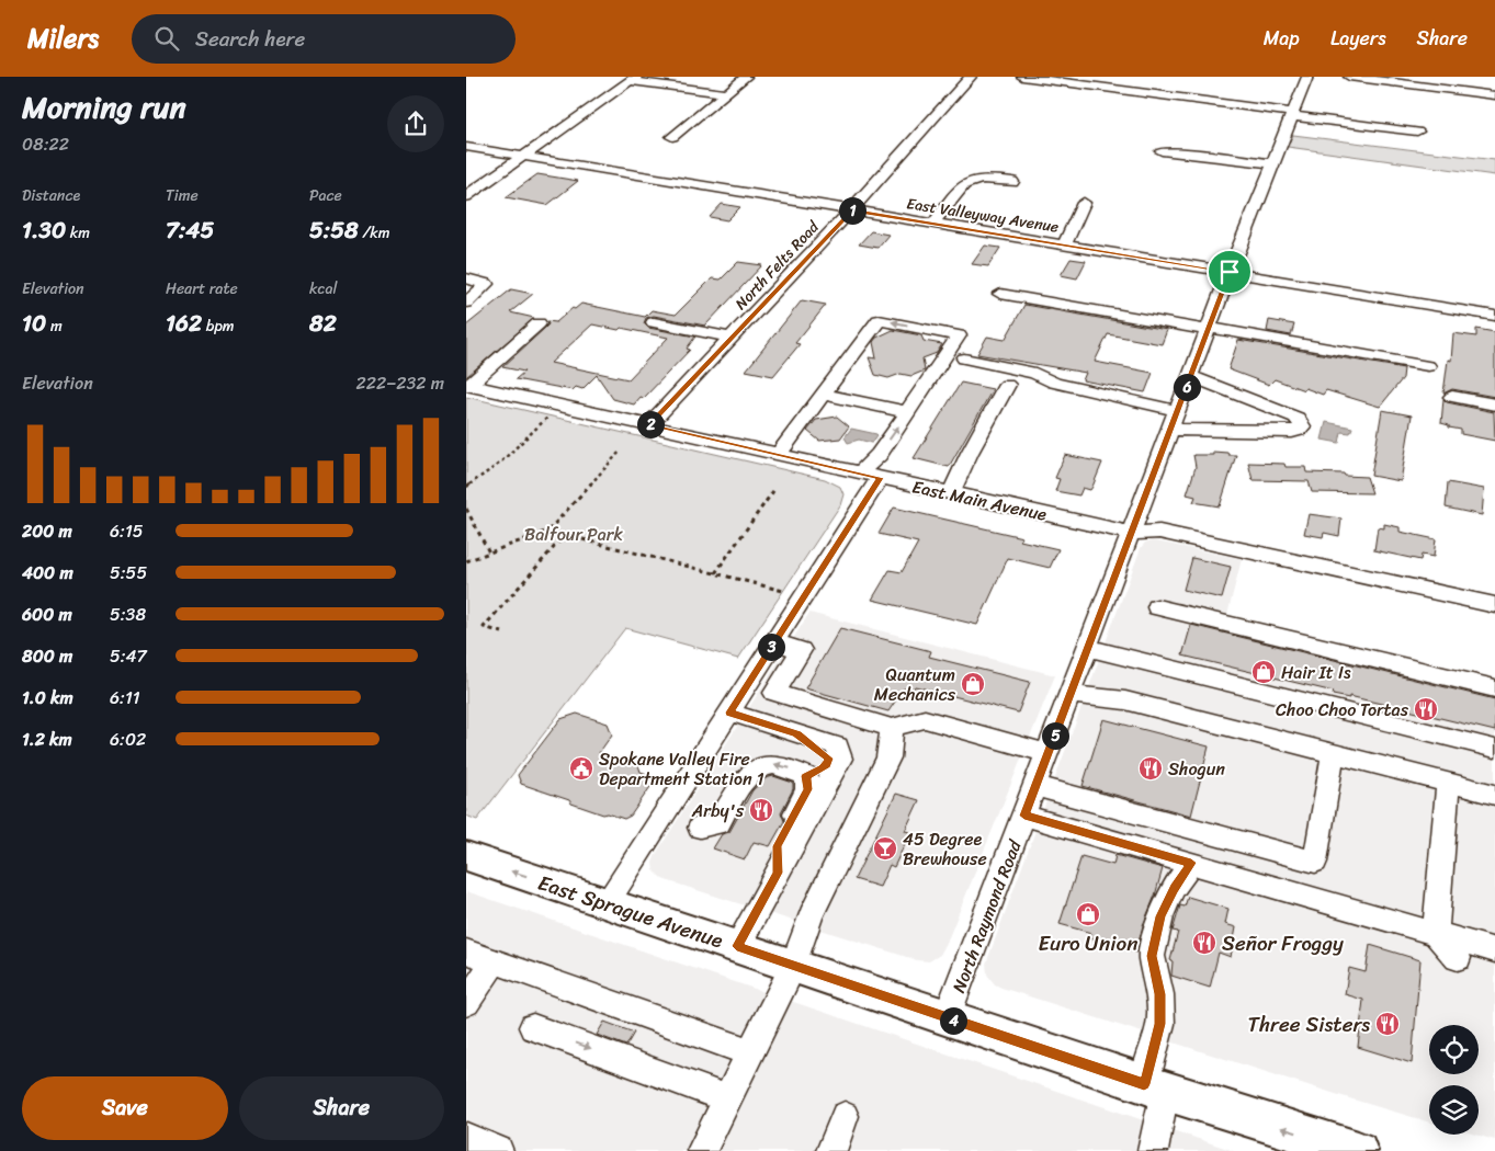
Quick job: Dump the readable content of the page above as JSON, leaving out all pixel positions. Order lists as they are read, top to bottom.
{
  "streets": {
    "main road": ["East Sprague Avenue"],
    "street": [
      "East Valleyway Avenue",
      "North Felts Road",
      "East Main Avenue",
      "North Raymond Road"
    ]
  },
  "crossings": [
    ["East Valleyway Avenue", "North Felts Road"],
    ["East Valleyway Avenue", "North Raymond Road"],
    ["North Felts Road", "East Main Avenue"],
    ["East Main Avenue", "North Raymond Road"],
    ["East Sprague Avenue", "North Raymond Road"]
  ],
  "one_way": ["East Sprague Avenue"],
  "parks": ["Balfour Park"],
  "places": {
    "shop": ["Hair It Is", "Quantum Mechanics", "Euro Union"],
    "restaurant": [
      "Choo Choo Tortas",
      "Shogun",
      "Arby's",
      "Señor Froggy",
      "Three Sisters"
    ],
    "public building": ["Spokane Valley Fire Department Station 1"],
    "bar": ["45 Degree Brewhouse"]
  },
  "page": {
    "header": "Milers",
    "search": "Search here",
    "nav": ["Map", "Layers", "Share"],
    "heading": ["Morning run", "08:22"],
    "stats": [
      ["Distance", "1.30 km"],
      ["Time", "7:45"],
      ["Pace", "5:58 /km"],
      ["Elevation", "10 m"],
      ["Heart rate", "162 bpm"],
      ["kcal", "82"]
    ],
    "pins": [
      "1",
      "6",
      "2",
      "3",
      "5",
      "4"
    ],
    "chart": ["Elevation", "222–232 m"],
    "list": [
      {
        "name": "200 m",
        "note": "6:15"
      },
      {
        "name": "400 m",
        "note": "5:55"
      },
      {
        "name": "600 m",
        "note": "5:38"
      },
      {
        "name": "800 m",
        "note": "5:47"
      },
      {
        "name": "1.0 km",
        "note": "6:11"
      },
      {
        "name": "1.2 km",
        "note": "6:02"
      }
    ],
    "buttons": ["Save", "Share"]
  }
}
